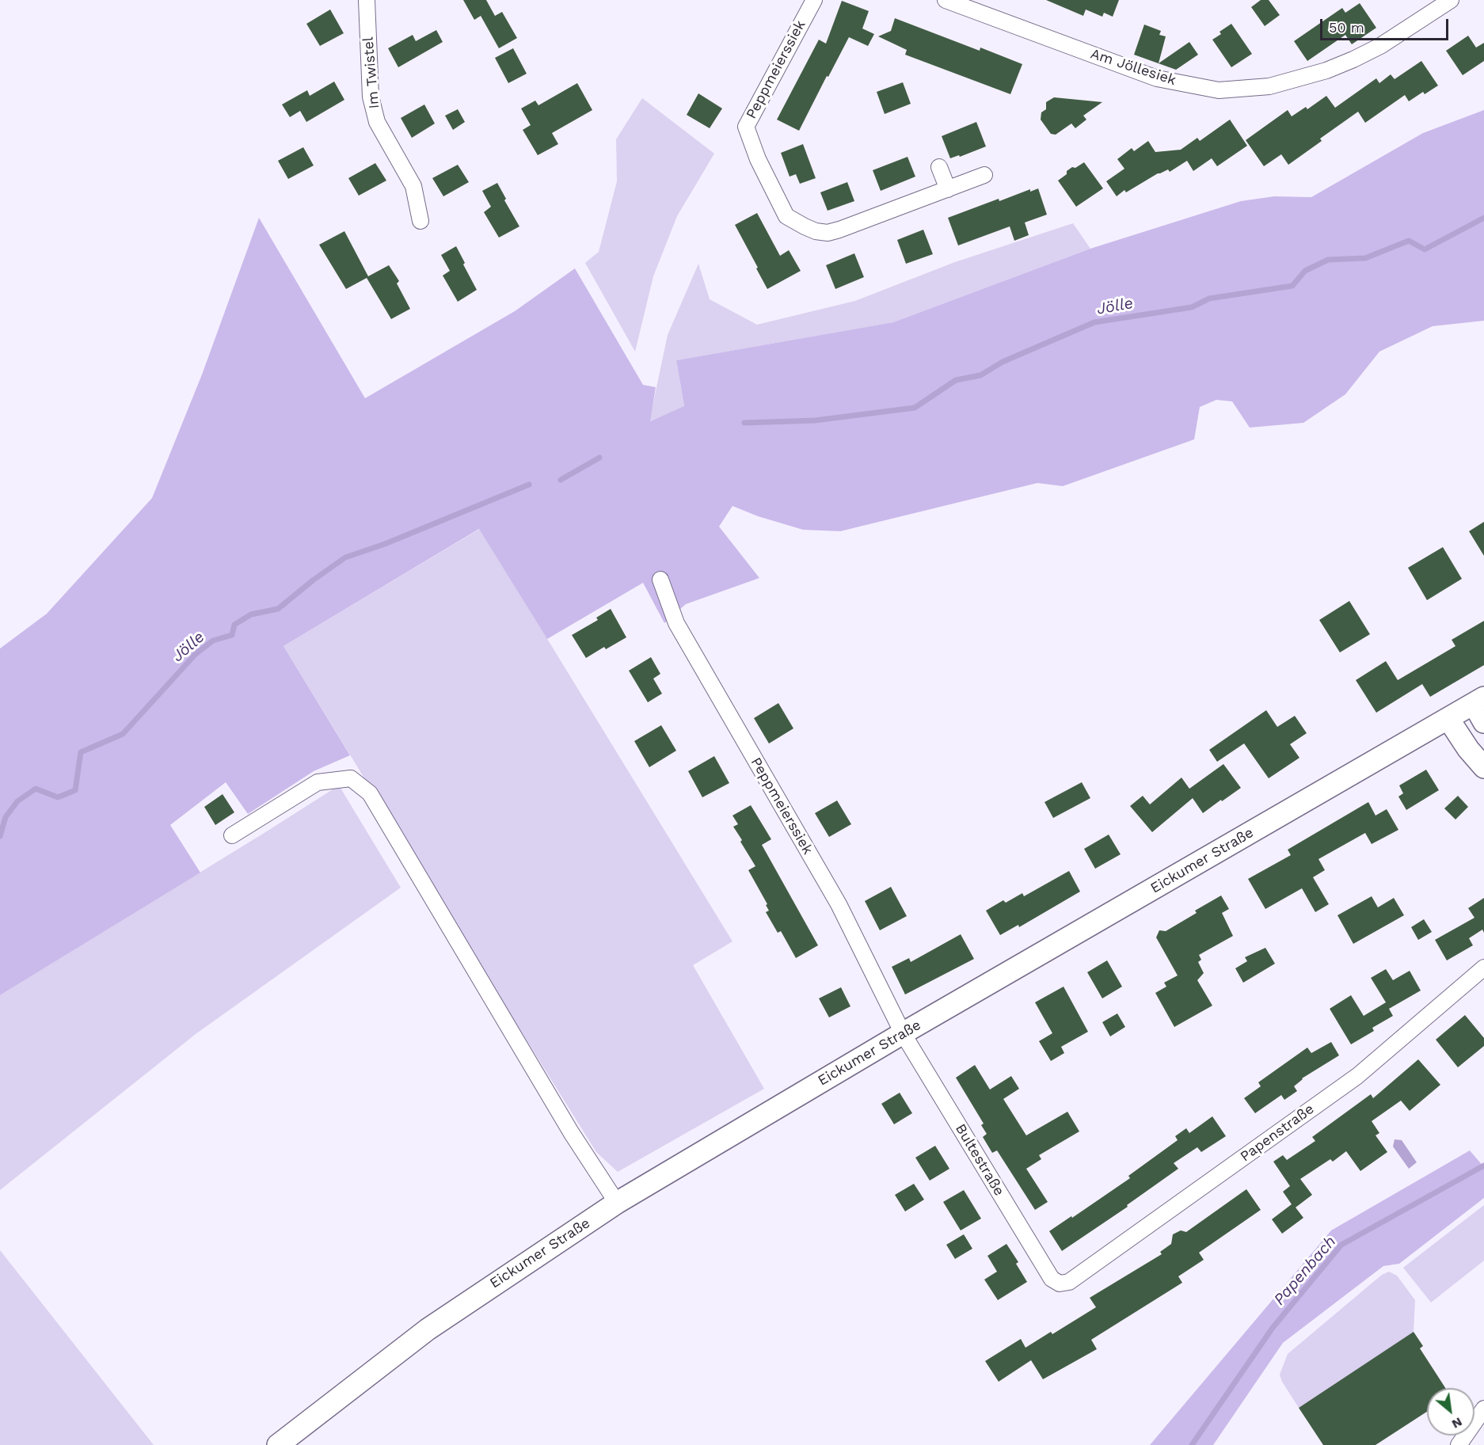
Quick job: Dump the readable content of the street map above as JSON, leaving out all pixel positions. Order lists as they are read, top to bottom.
{
  "streets": {
    "main road": ["Eickumer Straße"],
    "street": [
      "Am Jöllesiek",
      "Peppmeierssiek",
      "Im Twistel",
      "Papenstraße",
      "Bultestraße"
    ]
  },
  "crossings": [
    ["Peppmeierssiek", "Eickumer Straße"],
    ["Peppmeierssiek", "Bultestraße"],
    ["Eickumer Straße", "Bultestraße"],
    ["Papenstraße", "Bultestraße"]
  ],
  "water": ["Jölle", "Papenbach"],
  "scale_bar": "50 m",
  "north": "bottom right"
}
